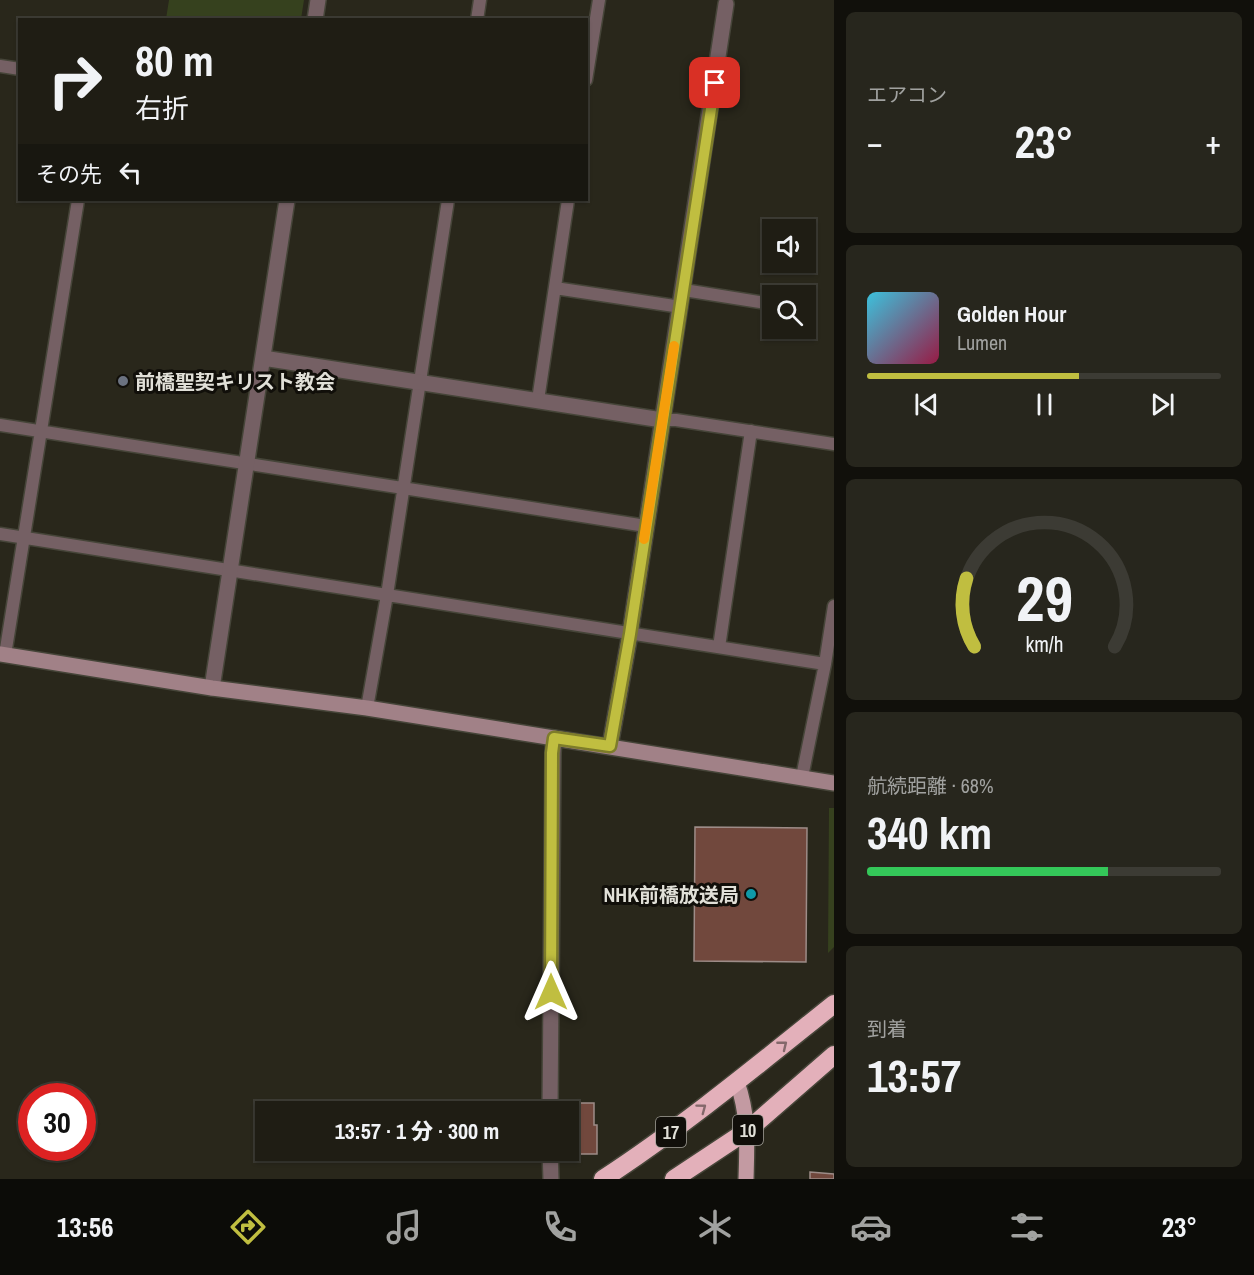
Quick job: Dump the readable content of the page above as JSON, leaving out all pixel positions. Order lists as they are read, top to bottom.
{
  "streets": {
    "highway": ["17"],
    "main road": ["10"]
  },
  "crossings": [
    ["10", "17"]
  ],
  "places": ["前橋聖契キリスト教会", "NHK前橋放送局"],
  "page": {
    "tile": [
      "エアコン",
      ["航続距離 · 68%", "340 km"],
      ["到着", "13:57"]
    ],
    "turn": ["80 m", "右折"],
    "heat": ["−", "23°", "+"],
    "then": "その先",
    "song": ["Golden Hour", "Lumen"],
    "limit": "30",
    "trip": "13:57 · 1 分 · 300 m",
    "tabs": ["13:56", "23°"],
    "gauge": ["29", "km/h"]
  }
}
